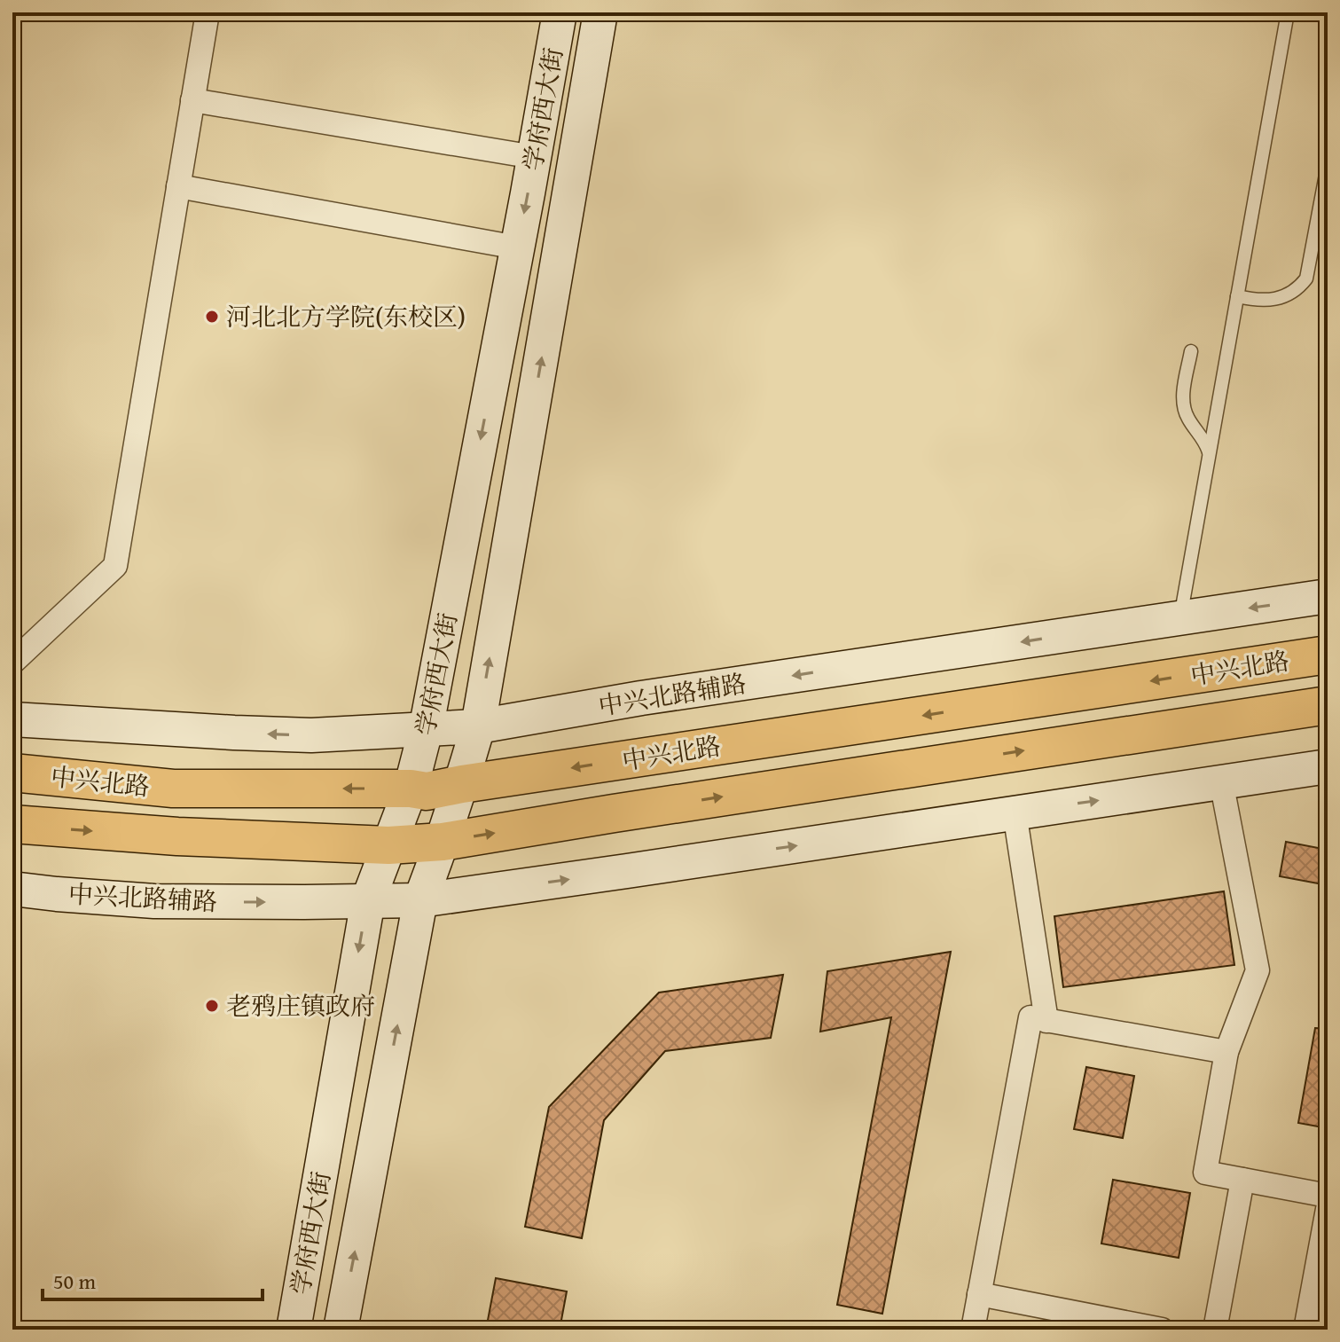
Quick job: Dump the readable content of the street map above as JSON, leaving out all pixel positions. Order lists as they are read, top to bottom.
{
  "streets": {
    "main road": ["学府西大街", "中兴北路", "中兴北路辅路"]
  },
  "crossings": [
    ["学府西大街", "中兴北路"],
    ["学府西大街", "中兴北路辅路"]
  ],
  "places": ["河北北方学院(东校区)", "老鸦庄镇政府"],
  "scale_bar": "50 m"
}
